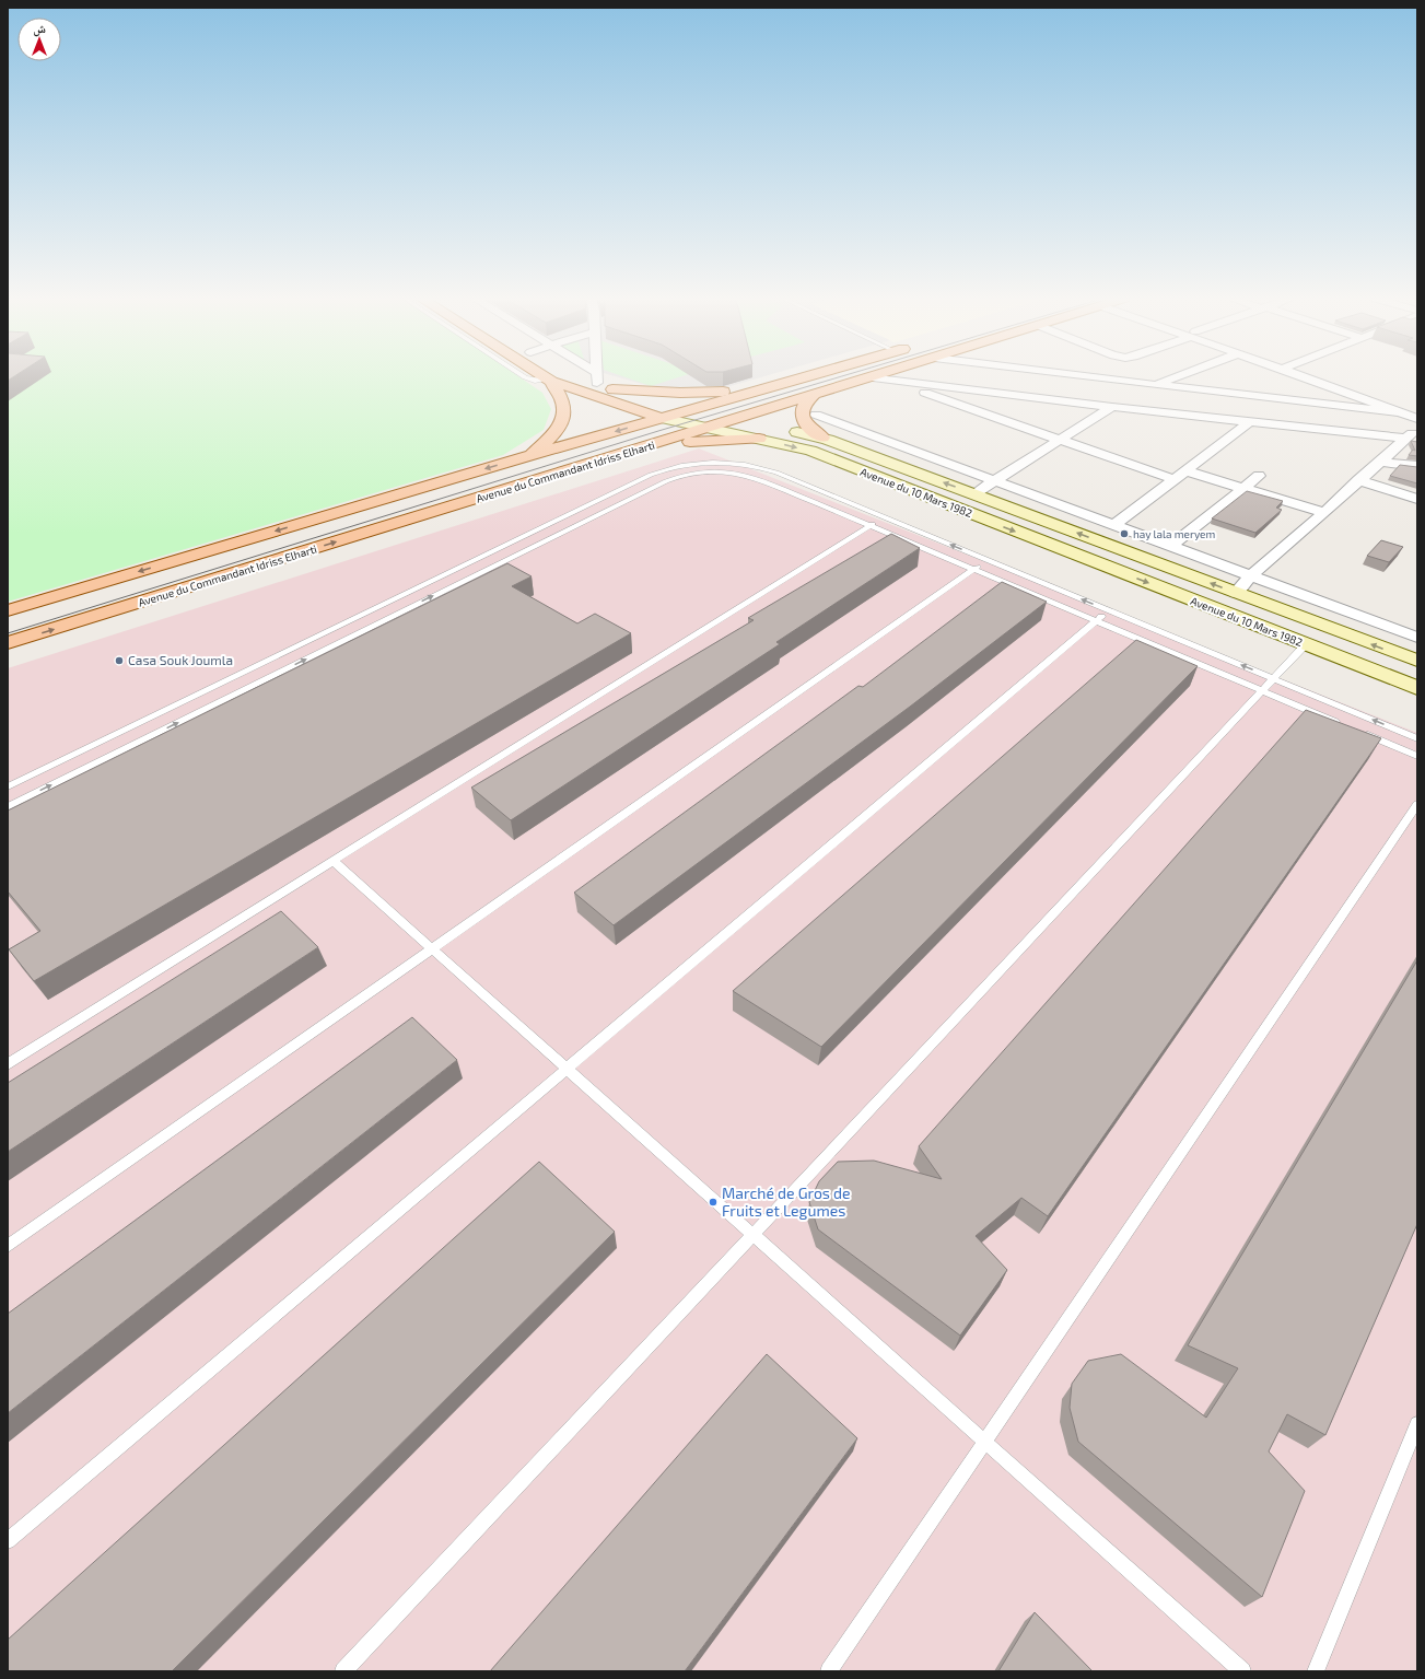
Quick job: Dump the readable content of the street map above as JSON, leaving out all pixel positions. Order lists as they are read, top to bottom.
{
  "streets": {
    "main road": ["Avenue du Commandant Idriss Elharti", "Avenue du 10 Mars 1982"]
  },
  "crossings": [
    ["Avenue du Commandant Idriss Elharti", "Avenue du 10 Mars 1982"]
  ],
  "places": ["hay lala meryem", "Casa Souk Joumla", "Marché de Gros de Fruits et Legumes"],
  "north": "top"
}
